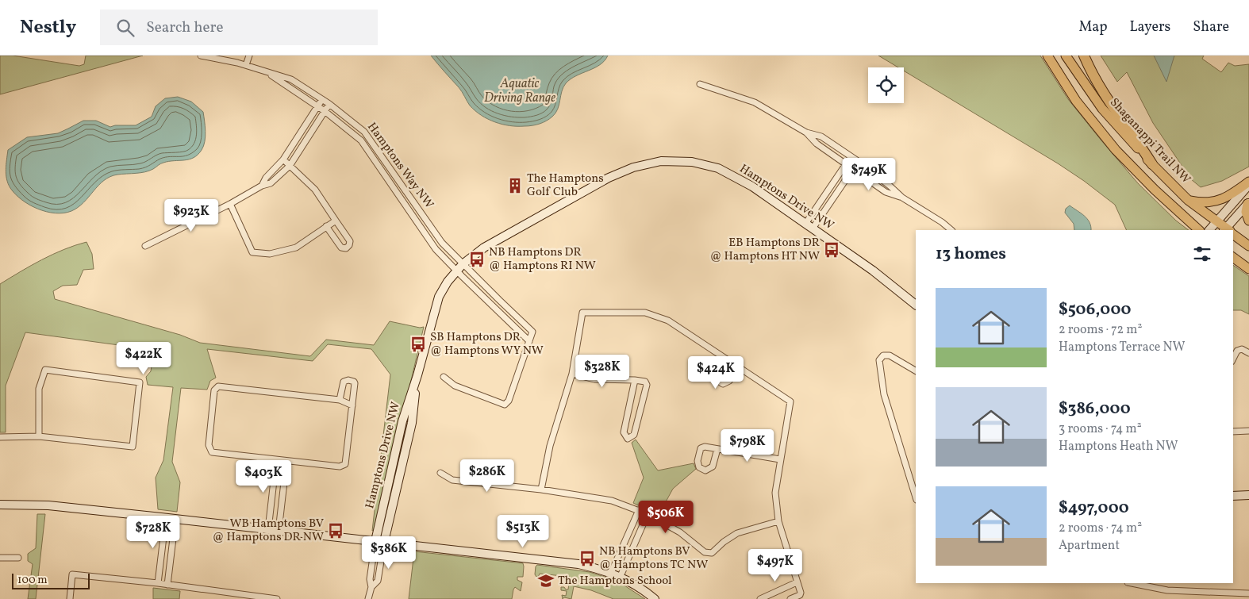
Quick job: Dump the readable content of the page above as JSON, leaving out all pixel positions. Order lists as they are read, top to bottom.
{
  "streets": {
    "main road": ["Shaganappi Trail NW"],
    "street": ["Hamptons Way NW", "Hamptons Drive NW"]
  },
  "crossings": [
    ["Hamptons Way NW", "Hamptons Drive NW"]
  ],
  "water": ["Aquatic Driving Range"],
  "places": {
    "building": ["The Hamptons Golf Club"],
    "bus stop": [
      "EB Hamptons DR @ Hamptons HT NW",
      "NB Hamptons DR @ Hamptons RI NW",
      "SB Hamptons DR @ Hamptons WY NW",
      "WB Hamptons BV @ Hamptons DR NW",
      "NB Hamptons BV @ Hamptons TC NW"
    ],
    "school or university": ["The Hamptons School"]
  },
  "scale_bar": "100 m",
  "page": {
    "header": "Nestly",
    "search": "Search here",
    "nav": ["Map", "Layers", "Share"],
    "price": [
      "$749K",
      "$923K",
      "$422K",
      "$328K",
      "$424K",
      "$798K",
      "$286K",
      "$403K",
      "$506K",
      "$513K",
      "$728K",
      "$386K",
      "$497K"
    ],
    "heading": "13 homes",
    "list": [
      {
        "name": "$506,000",
        "note": "2 rooms · 72 m² · Hamptons Terrace NW"
      },
      {
        "name": "$386,000",
        "note": "3 rooms · 74 m² · Hamptons Heath NW"
      },
      {
        "name": "$497,000",
        "note": "2 rooms · 74 m² · Apartment"
      }
    ],
    "scale": "100 m"
  }
}
